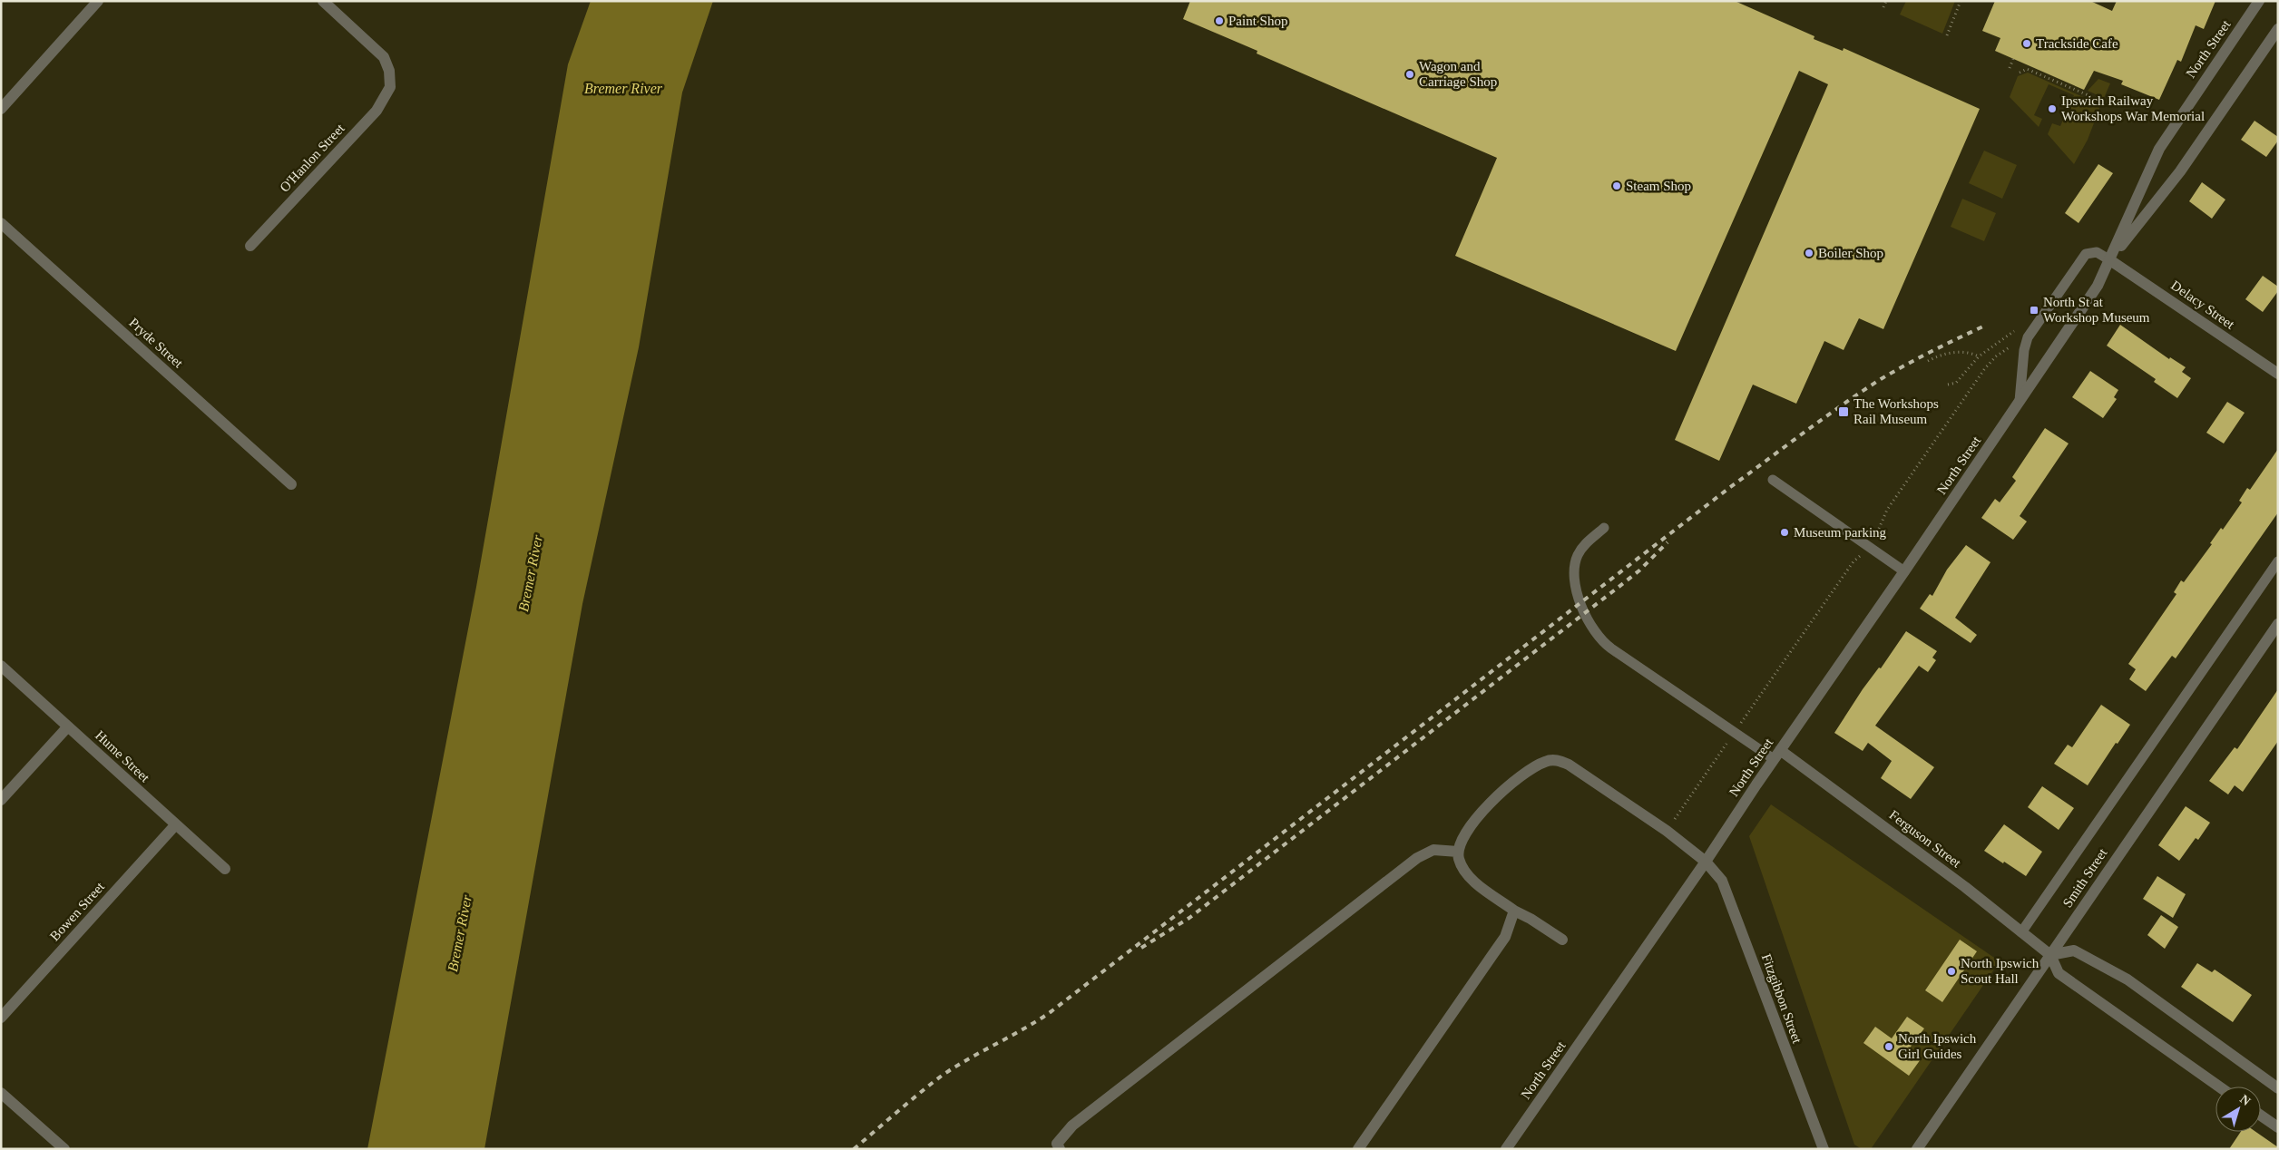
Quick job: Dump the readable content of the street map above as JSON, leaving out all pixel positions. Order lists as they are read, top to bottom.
{
  "streets": {
    "street": [
      "North Street",
      "O'Hanlon Street",
      "Delacy Street",
      "Pryde Street",
      "Hume Street",
      "Ferguson Street",
      "Smith Street",
      "Bowen Street",
      "Fitzgibbon Street"
    ]
  },
  "crossings": [
    ["North Street", "Delacy Street"],
    ["North Street", "Ferguson Street"],
    ["North Street", "Fitzgibbon Street"],
    ["Hume Street", "Bowen Street"],
    ["Ferguson Street", "Smith Street"]
  ],
  "water": ["Bremer River"],
  "places": {
    "other": [
      "Paint Shop",
      "Trackside Cafe",
      "Wagon and Carriage Shop",
      "Ipswich Railway Workshops War Memorial",
      "Steam Shop",
      "Boiler Shop",
      "Museum parking",
      "North Ipswich Scout Hall",
      "North Ipswich Girl Guides"
    ],
    "transit": ["North St at Workshop Museum", "The Workshops Rail Museum"]
  },
  "north": "top right"
}
